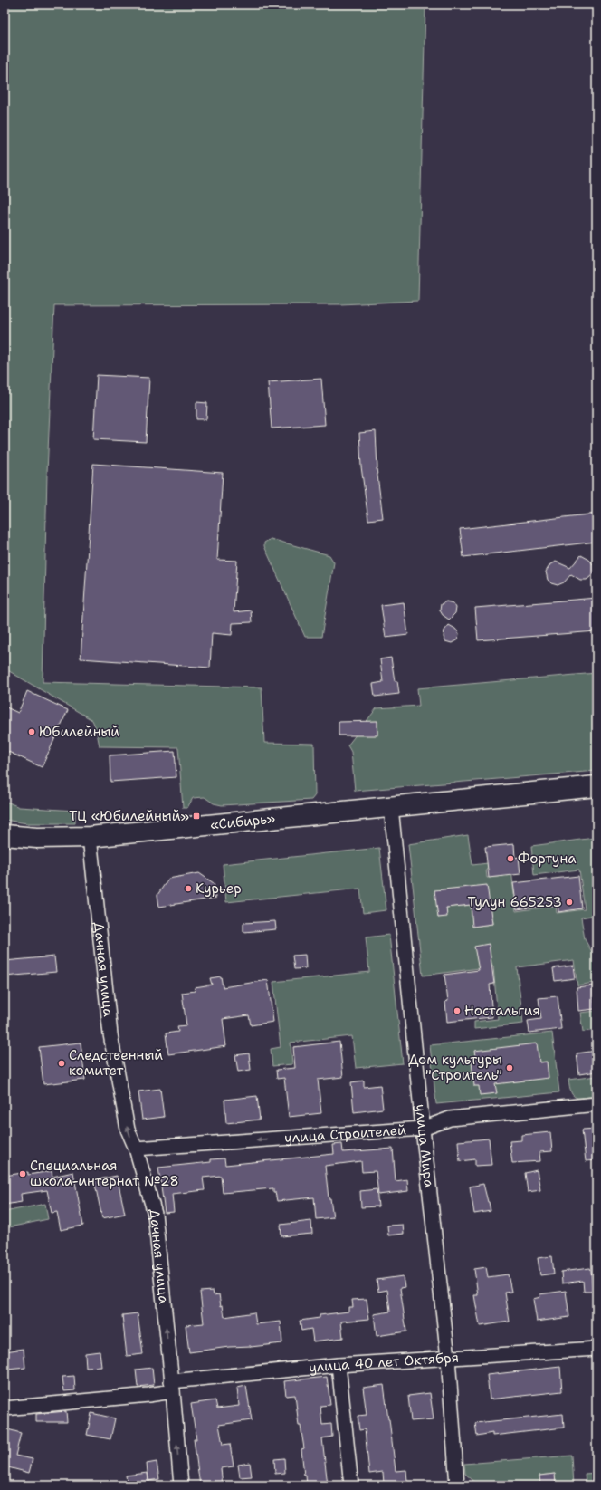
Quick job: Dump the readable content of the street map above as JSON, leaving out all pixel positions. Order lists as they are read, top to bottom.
{
  "streets": {
    "highway": ["«Сибирь»"],
    "street": [
      "Дачная улица",
      "улица Строителей",
      "улица Мира",
      "улица 40 лет Октября"
    ]
  },
  "crossings": [
    ["«Сибирь»", "Дачная улица"],
    ["«Сибирь»", "улица Мира"],
    ["Дачная улица", "улица Строителей"],
    ["Дачная улица", "улица 40 лет Октября"],
    ["улица Строителей", "улица Мира"],
    ["улица Мира", "улица 40 лет Октября"]
  ],
  "one_way": ["Дачная улица", "улица Строителей"],
  "places": {
    "other": [
      "Юбилейный",
      "Фортуна",
      "Курьер",
      "Тулун 665253",
      "Ностальгия",
      "Следственный комитет",
      "Дом культуры \"Строитель\"",
      "Специальная школа-интернат №28"
    ],
    "transit": ["ТЦ «Юбилейный»"]
  }
}
